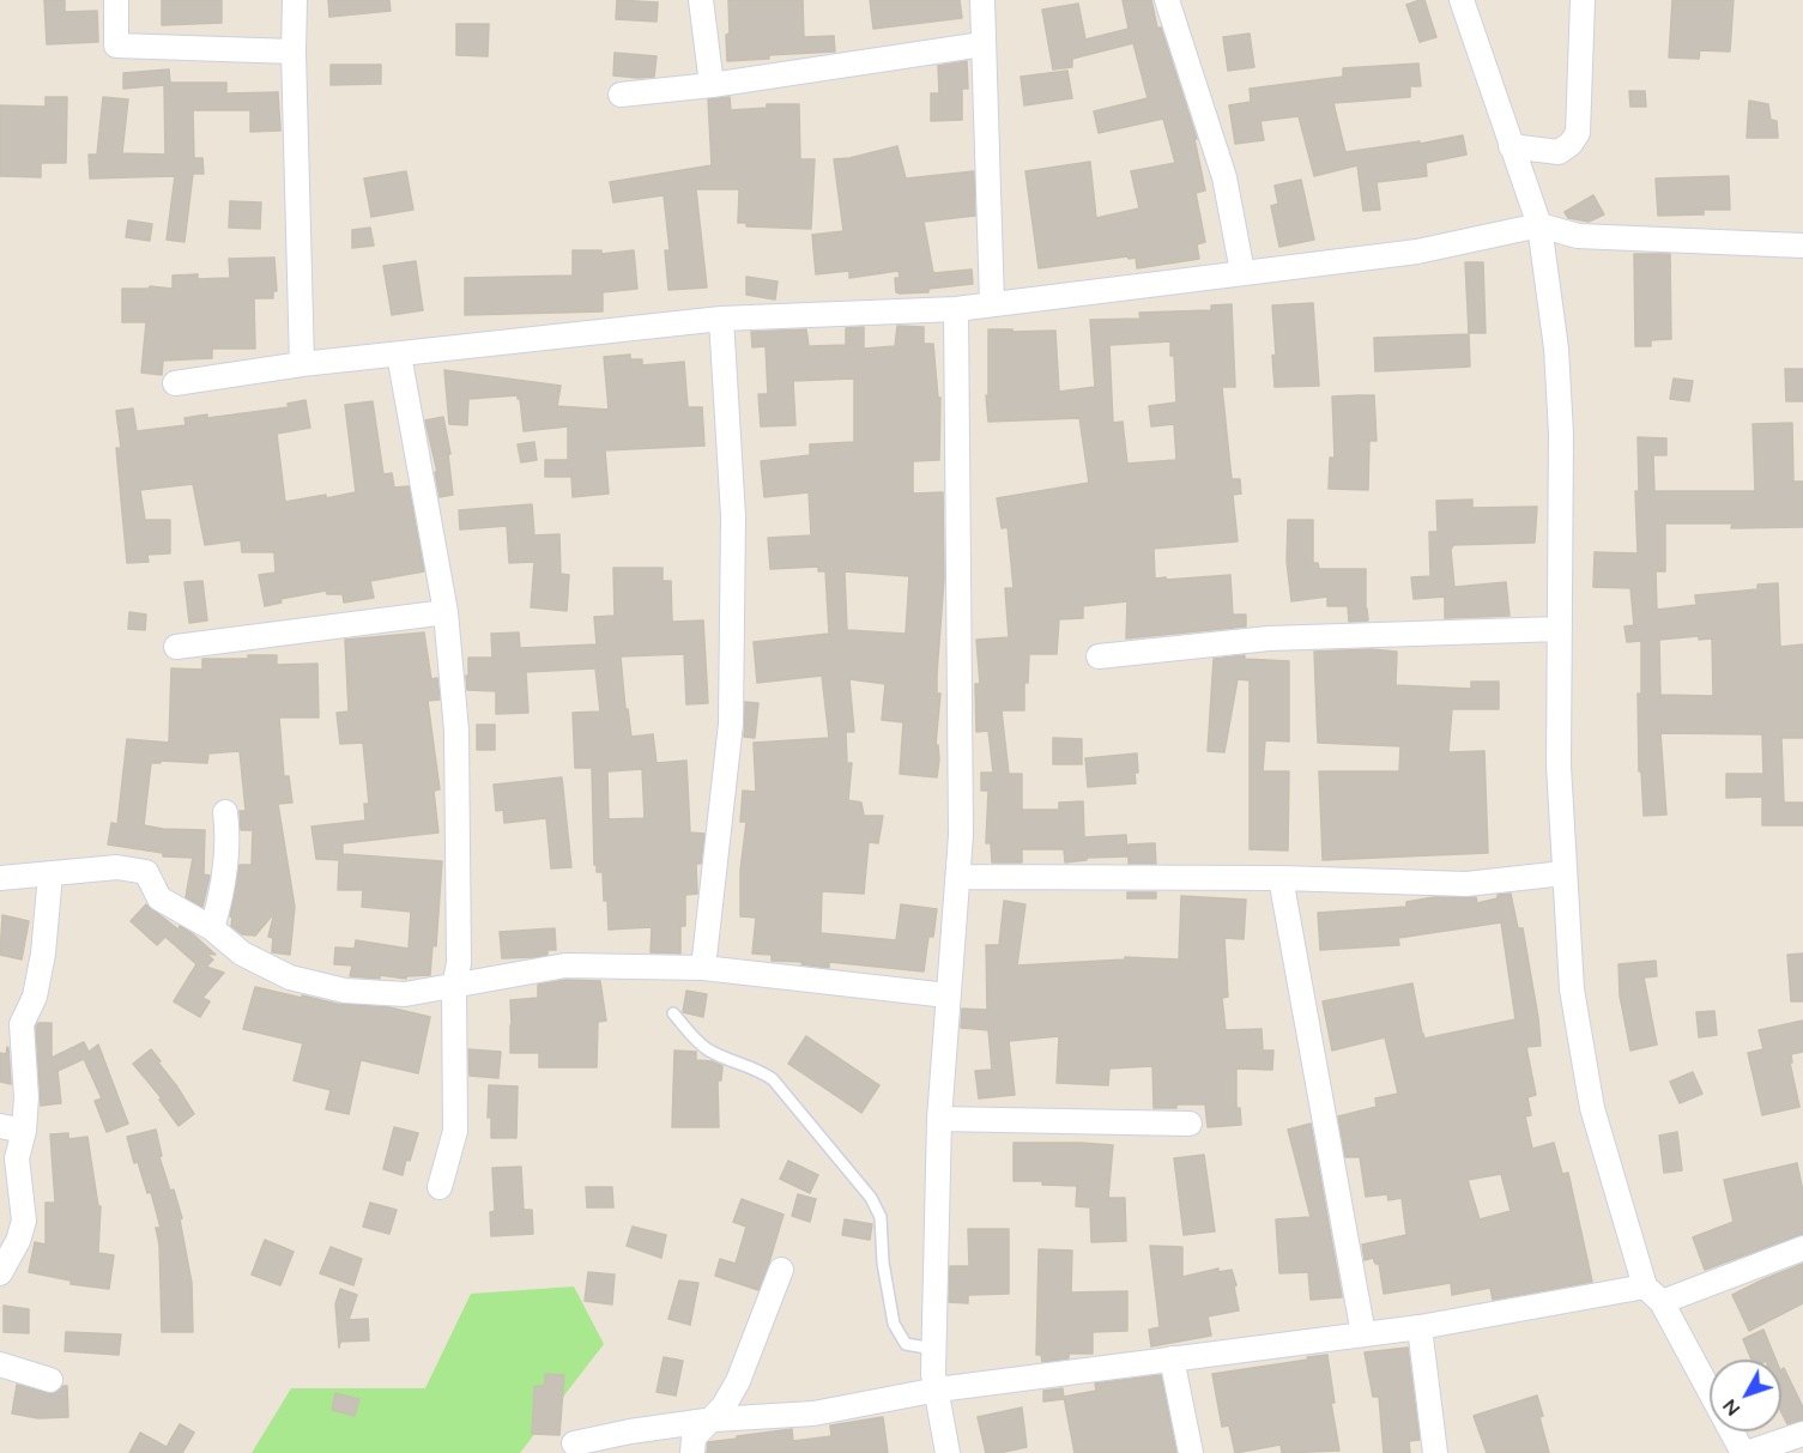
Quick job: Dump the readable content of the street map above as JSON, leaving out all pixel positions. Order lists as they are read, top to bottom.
{
  "north": "bottom left"
}
